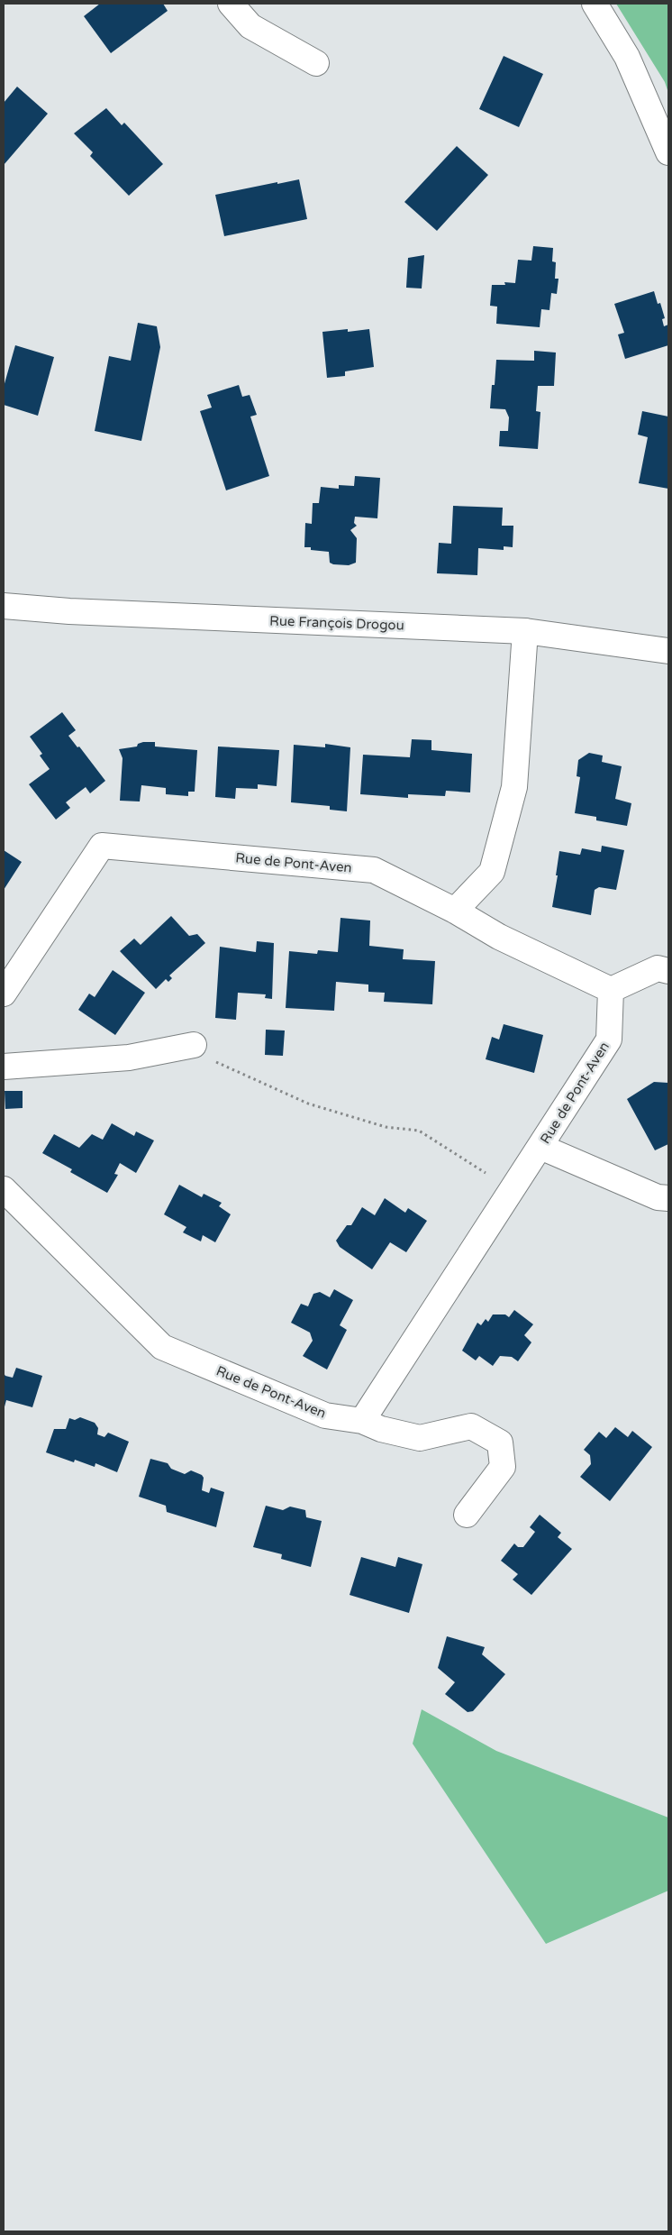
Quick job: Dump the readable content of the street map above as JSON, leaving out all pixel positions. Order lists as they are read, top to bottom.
{
  "streets": {
    "street": ["Rue François Drogou", "Rue de Pont-Aven"]
  }
}
